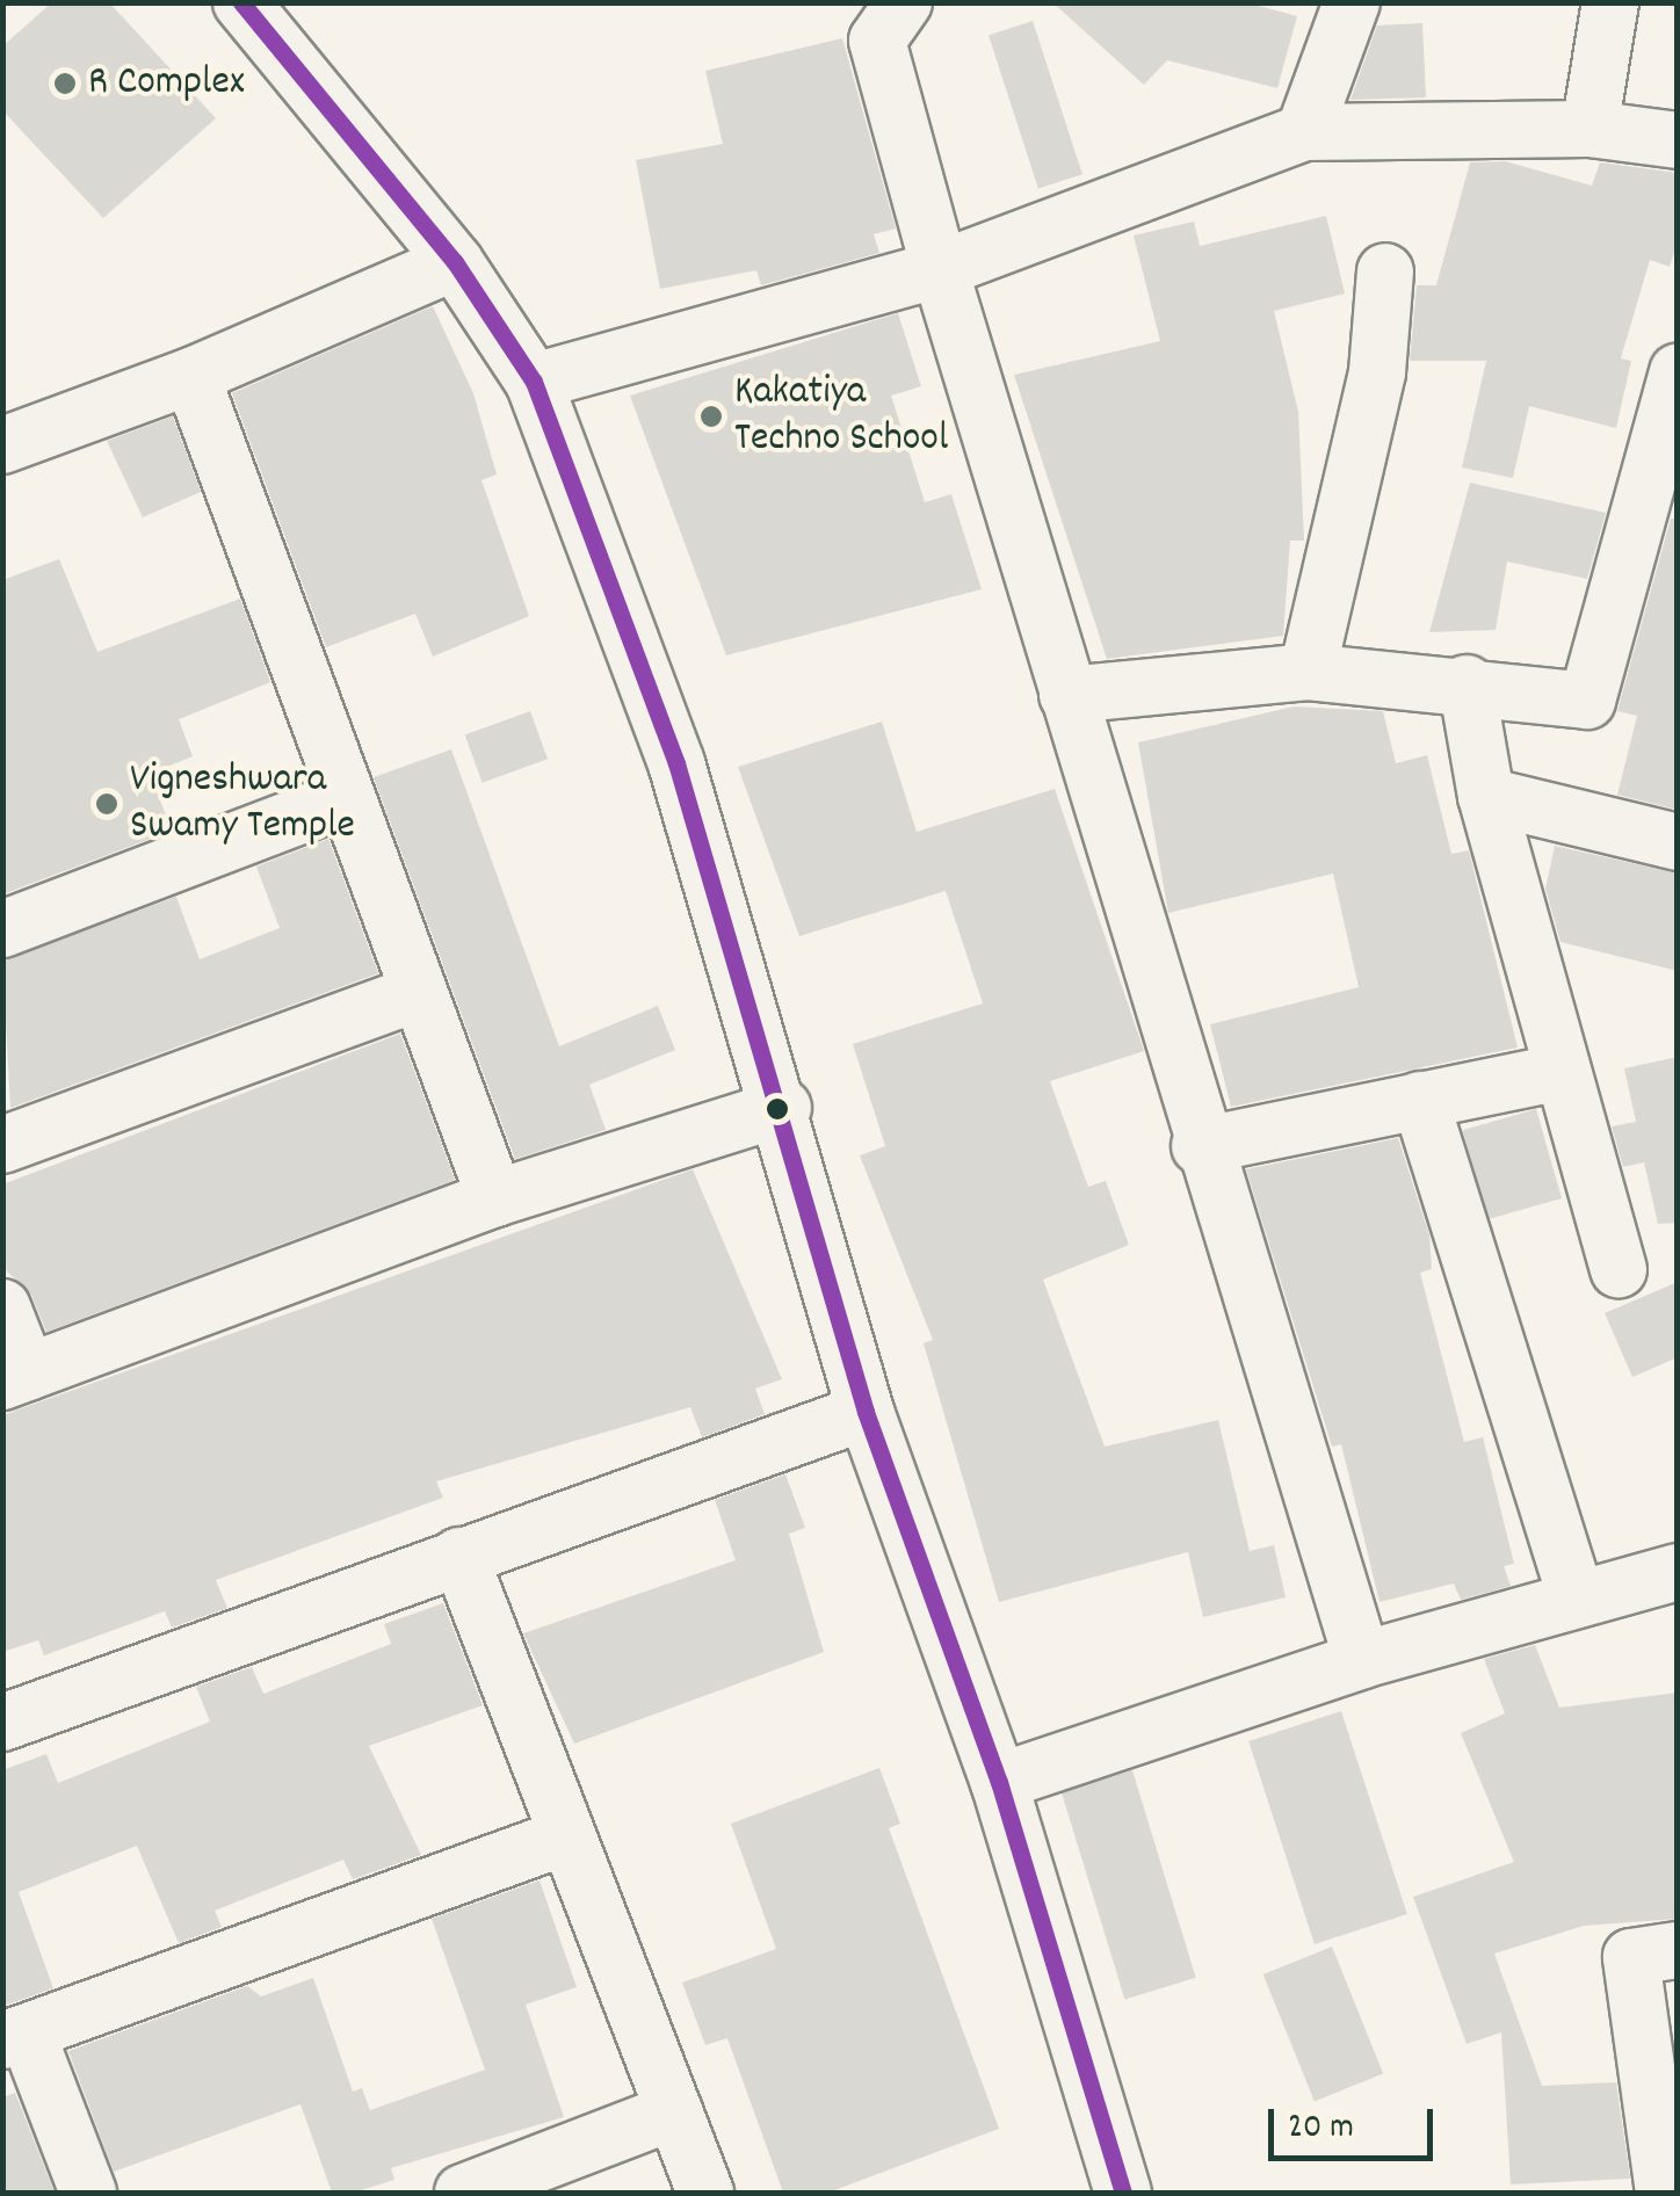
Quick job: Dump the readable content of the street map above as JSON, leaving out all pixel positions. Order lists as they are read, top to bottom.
{
  "places": ["R Complex", "Kakatiya Techno School", "Vigneshwara Swamy Temple"],
  "scale_bar": "20 m"
}
